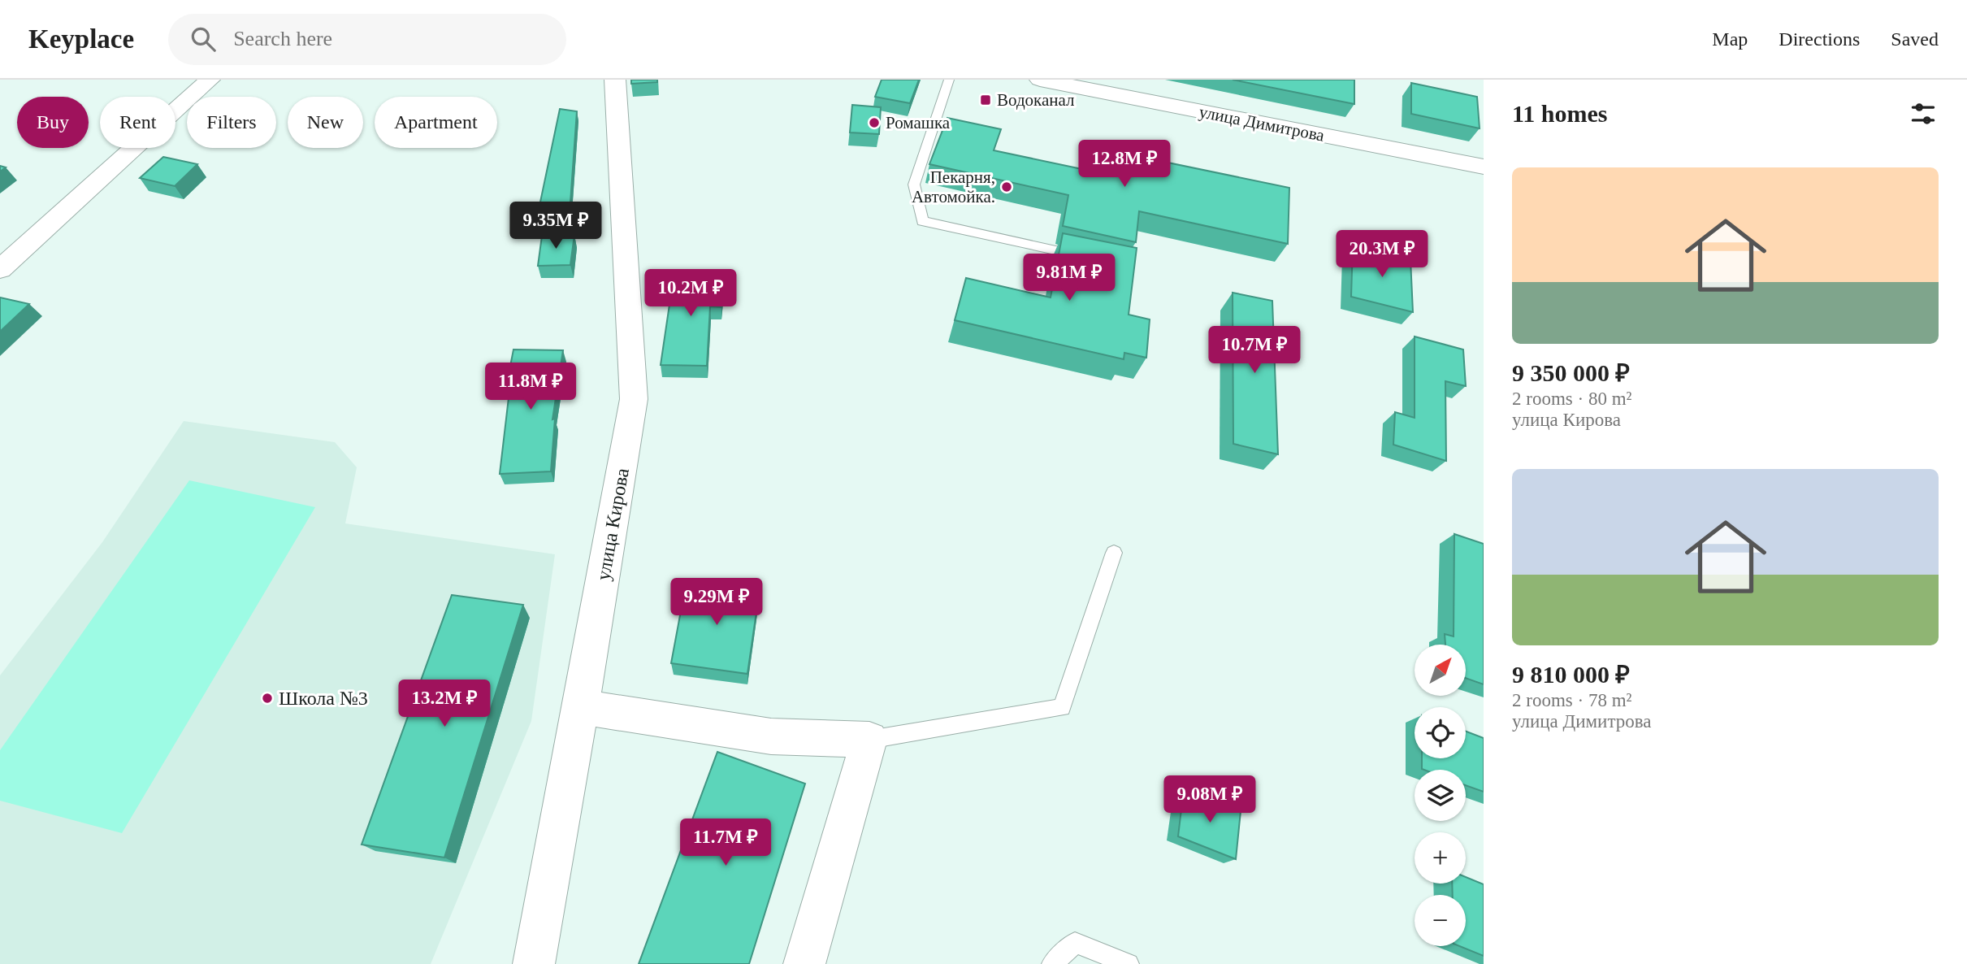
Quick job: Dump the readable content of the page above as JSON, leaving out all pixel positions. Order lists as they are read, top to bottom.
{
  "streets": {
    "street": ["улица Димитрова", "улица Кирова"]
  },
  "places": {
    "transit": ["Водоканал"],
    "other": ["Ромашка", "Пекарня, Автомойка.", "Школа №3"]
  },
  "north": "top right",
  "page": {
    "header": "Keyplace",
    "search": "Search here",
    "nav": ["Map", "Directions", "Saved"],
    "heading": "11 homes",
    "chip": [
      "Buy",
      "Rent",
      "Filters",
      "New",
      "Apartment"
    ],
    "price": [
      "12.8M ₽",
      "9.35M ₽",
      "20.3M ₽",
      "9.81M ₽",
      "10.2M ₽",
      "10.7M ₽",
      "11.8M ₽",
      "9.29M ₽",
      "13.2M ₽",
      "9.08M ₽",
      "11.7M ₽"
    ],
    "list": [
      {
        "name": "9 350 000 ₽",
        "note": "2 rooms · 80 m² · улица Кирова"
      },
      {
        "name": "9 810 000 ₽",
        "note": "2 rooms · 78 m² · улица Димитрова"
      }
    ],
    "map_buttons": ["+", "−"]
  }
}
